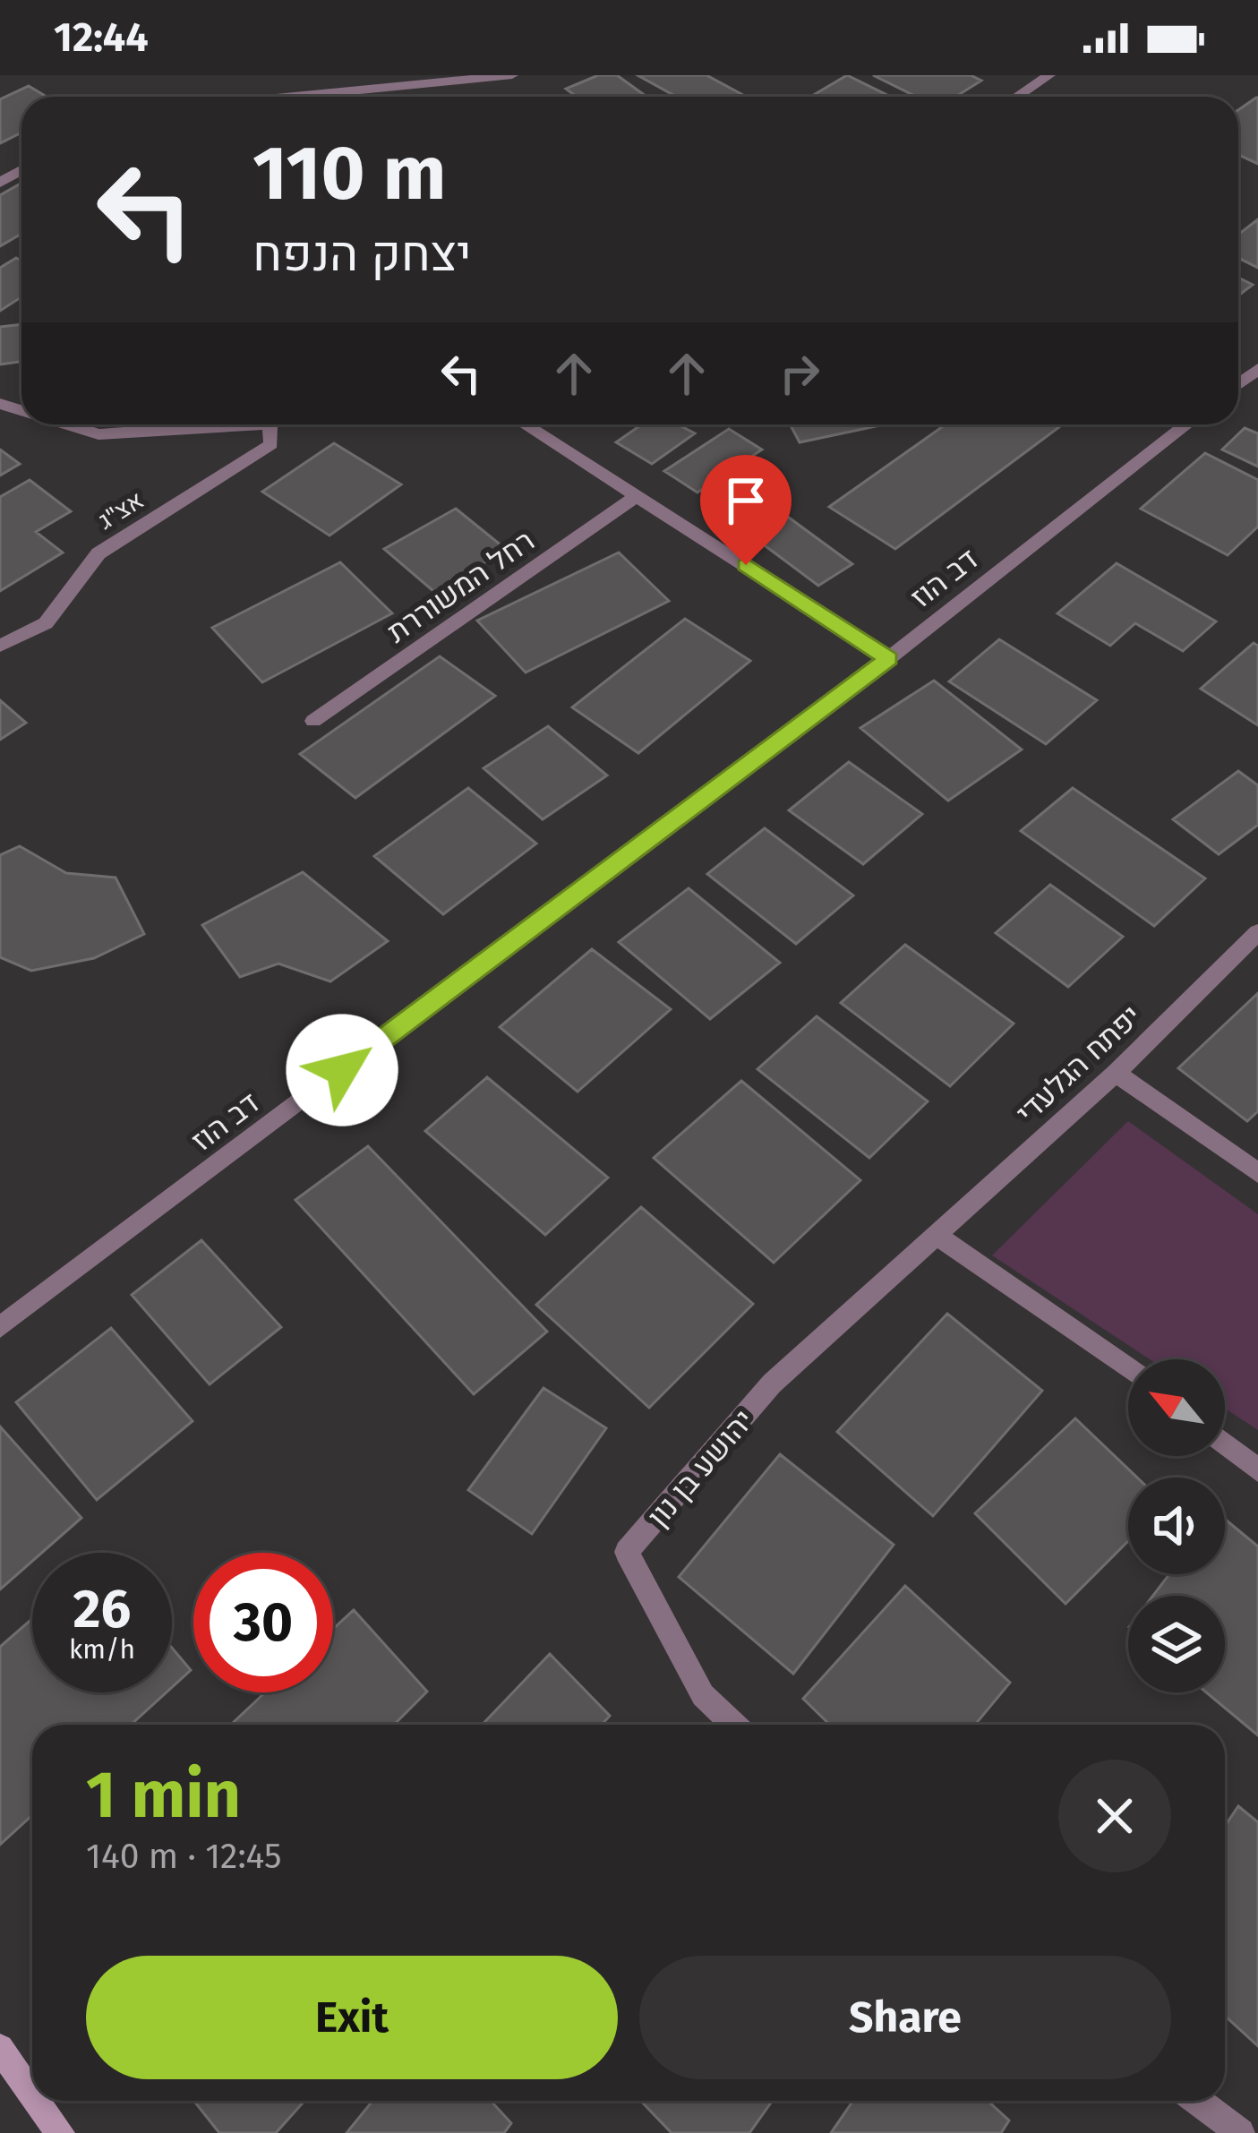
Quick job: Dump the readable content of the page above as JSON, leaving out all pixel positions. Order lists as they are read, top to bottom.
{
  "streets": {
    "street": [
      "אצ\"ג",
      "דב הוז",
      "רחל המשוררת",
      "יפתח הגלעדי",
      "יהושע בן נון"
    ]
  },
  "crossings": [
    ["יפתח הגלעדי", "יהושע בן נון"]
  ],
  "north": "top left",
  "page": {
    "status": "12:44",
    "turn": ["110 m", "יצחק הנפח"],
    "speed": "26 km/h",
    "limit": "30",
    "heading": ["1 min", "140 m · 12:45"],
    "buttons": ["Exit", "Share"]
  }
}
